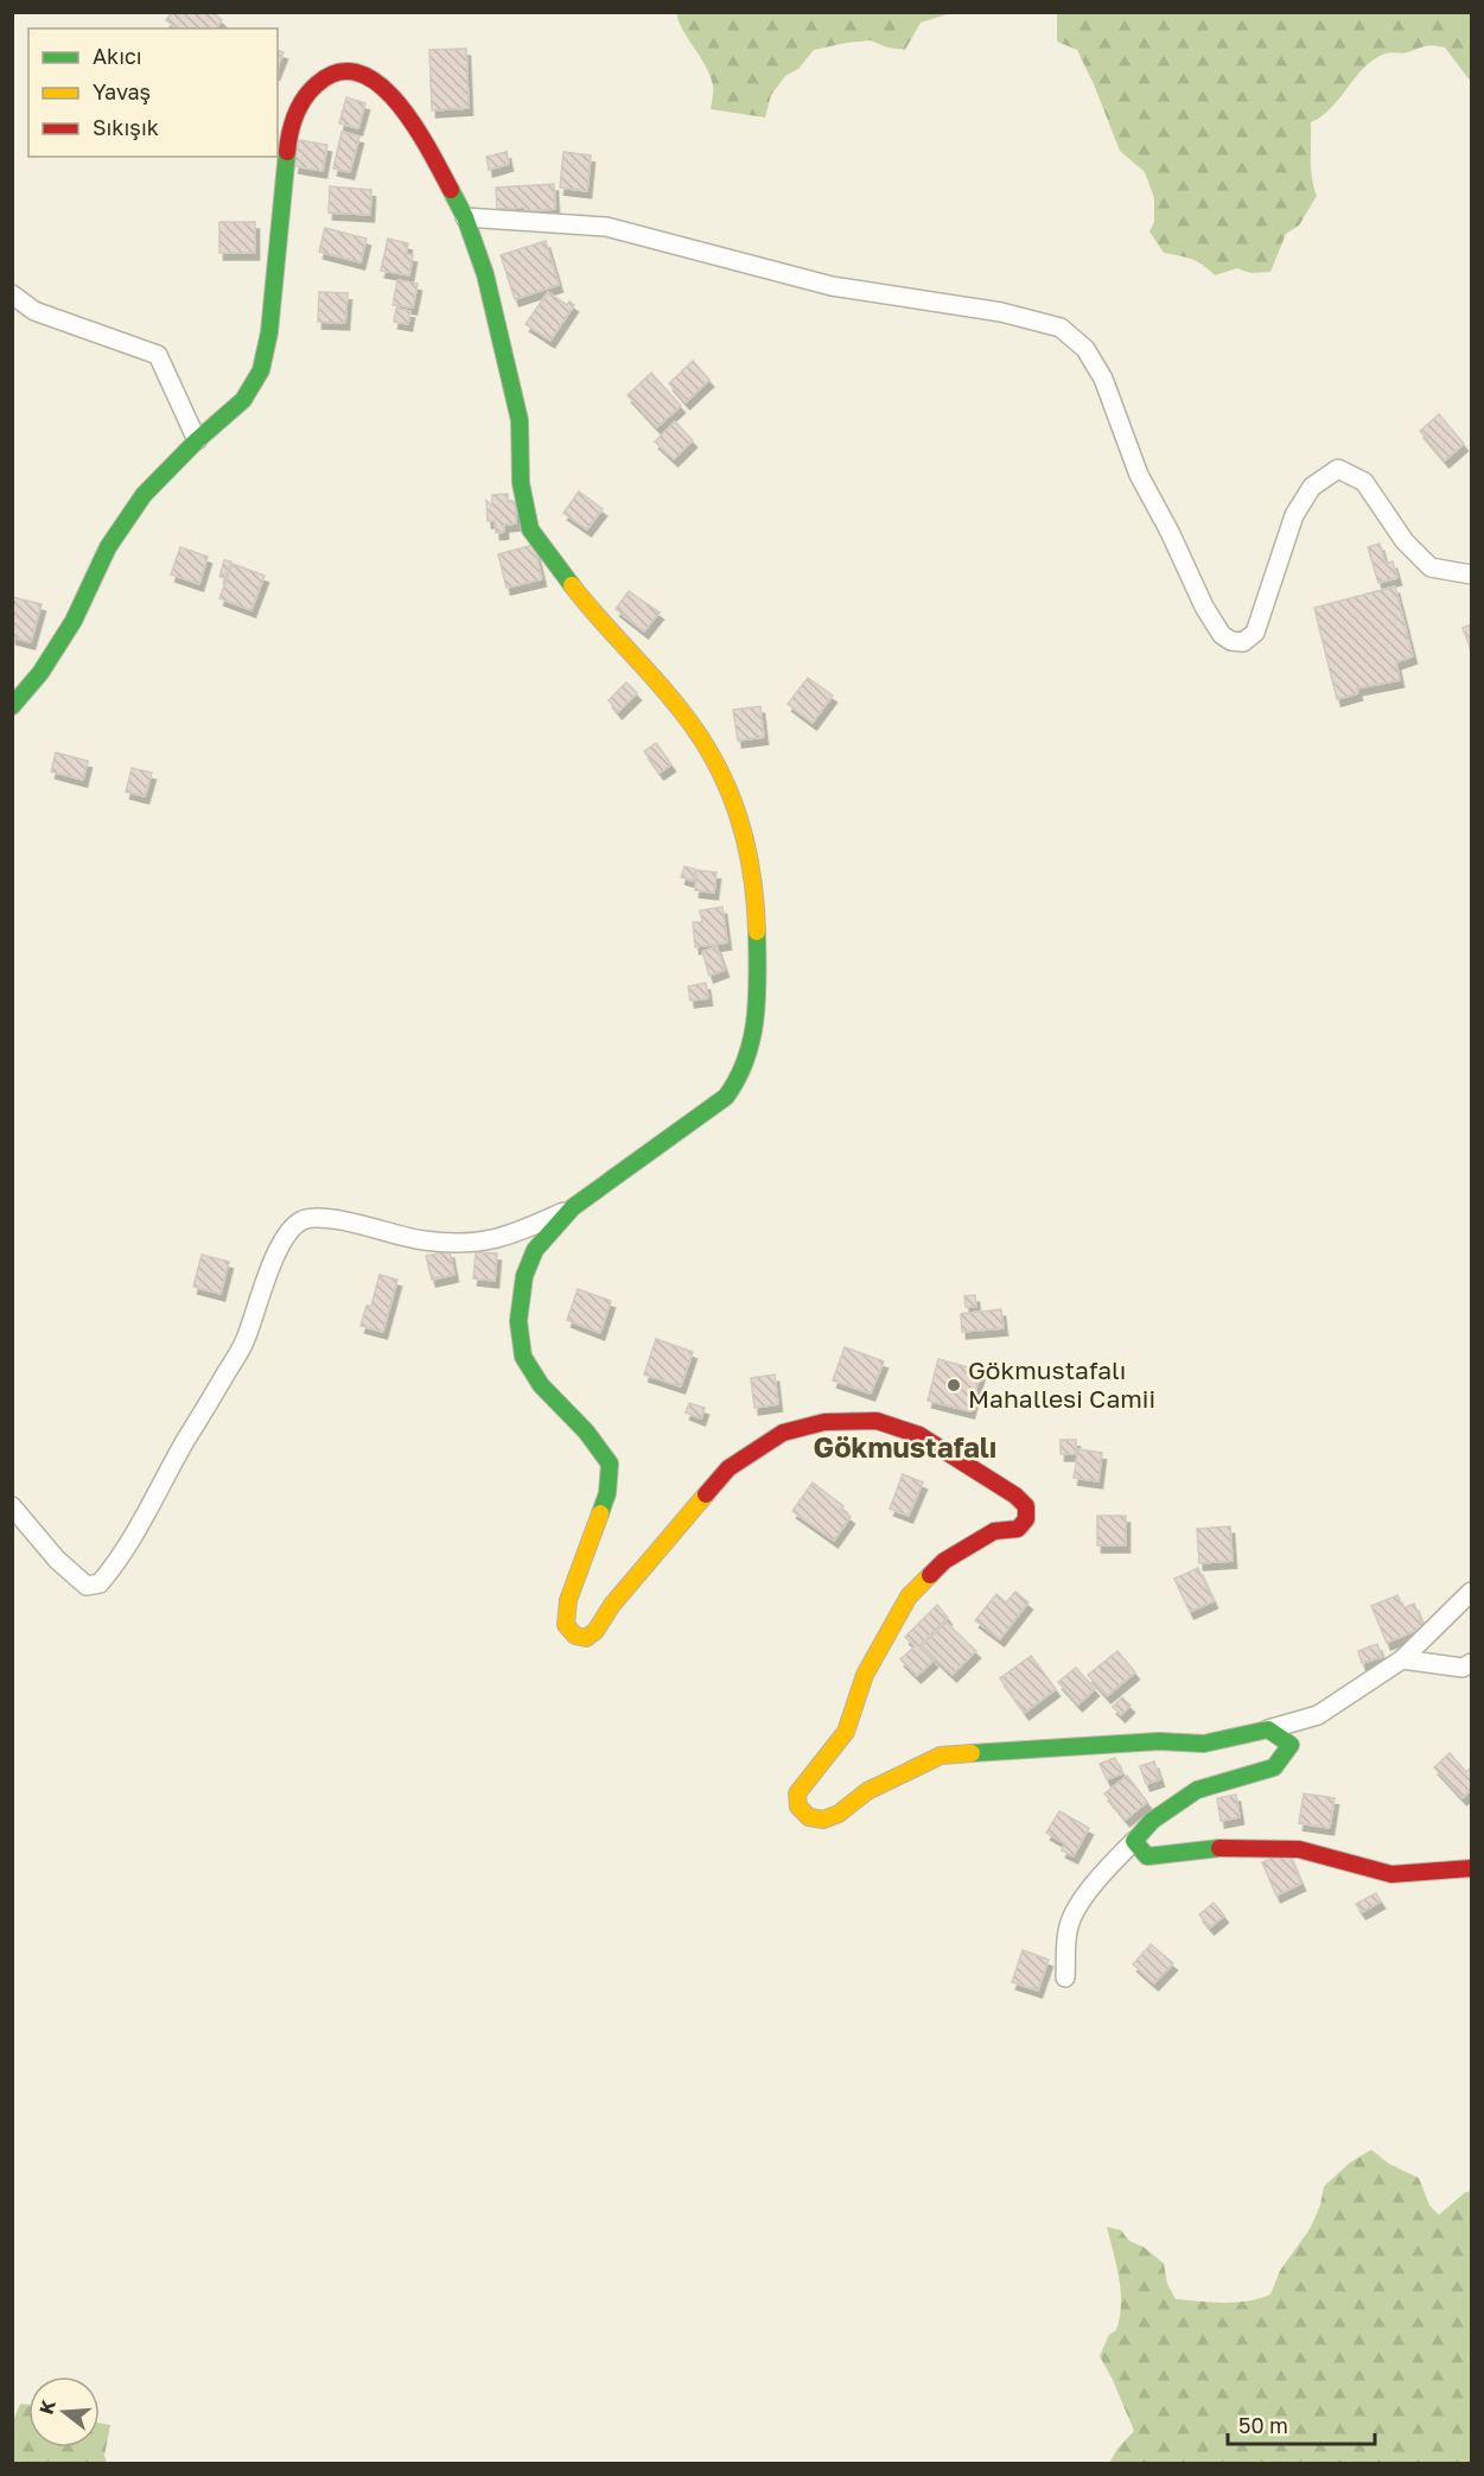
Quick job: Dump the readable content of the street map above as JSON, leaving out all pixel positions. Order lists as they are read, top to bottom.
{
  "districts": ["Gökmustafalı"],
  "places": ["Gökmustafalı Mahallesi Camii"],
  "legend": ["Akıcı", "Yavaş", "Sıkışık"],
  "scale_bar": "50 m",
  "north": "left"
}
